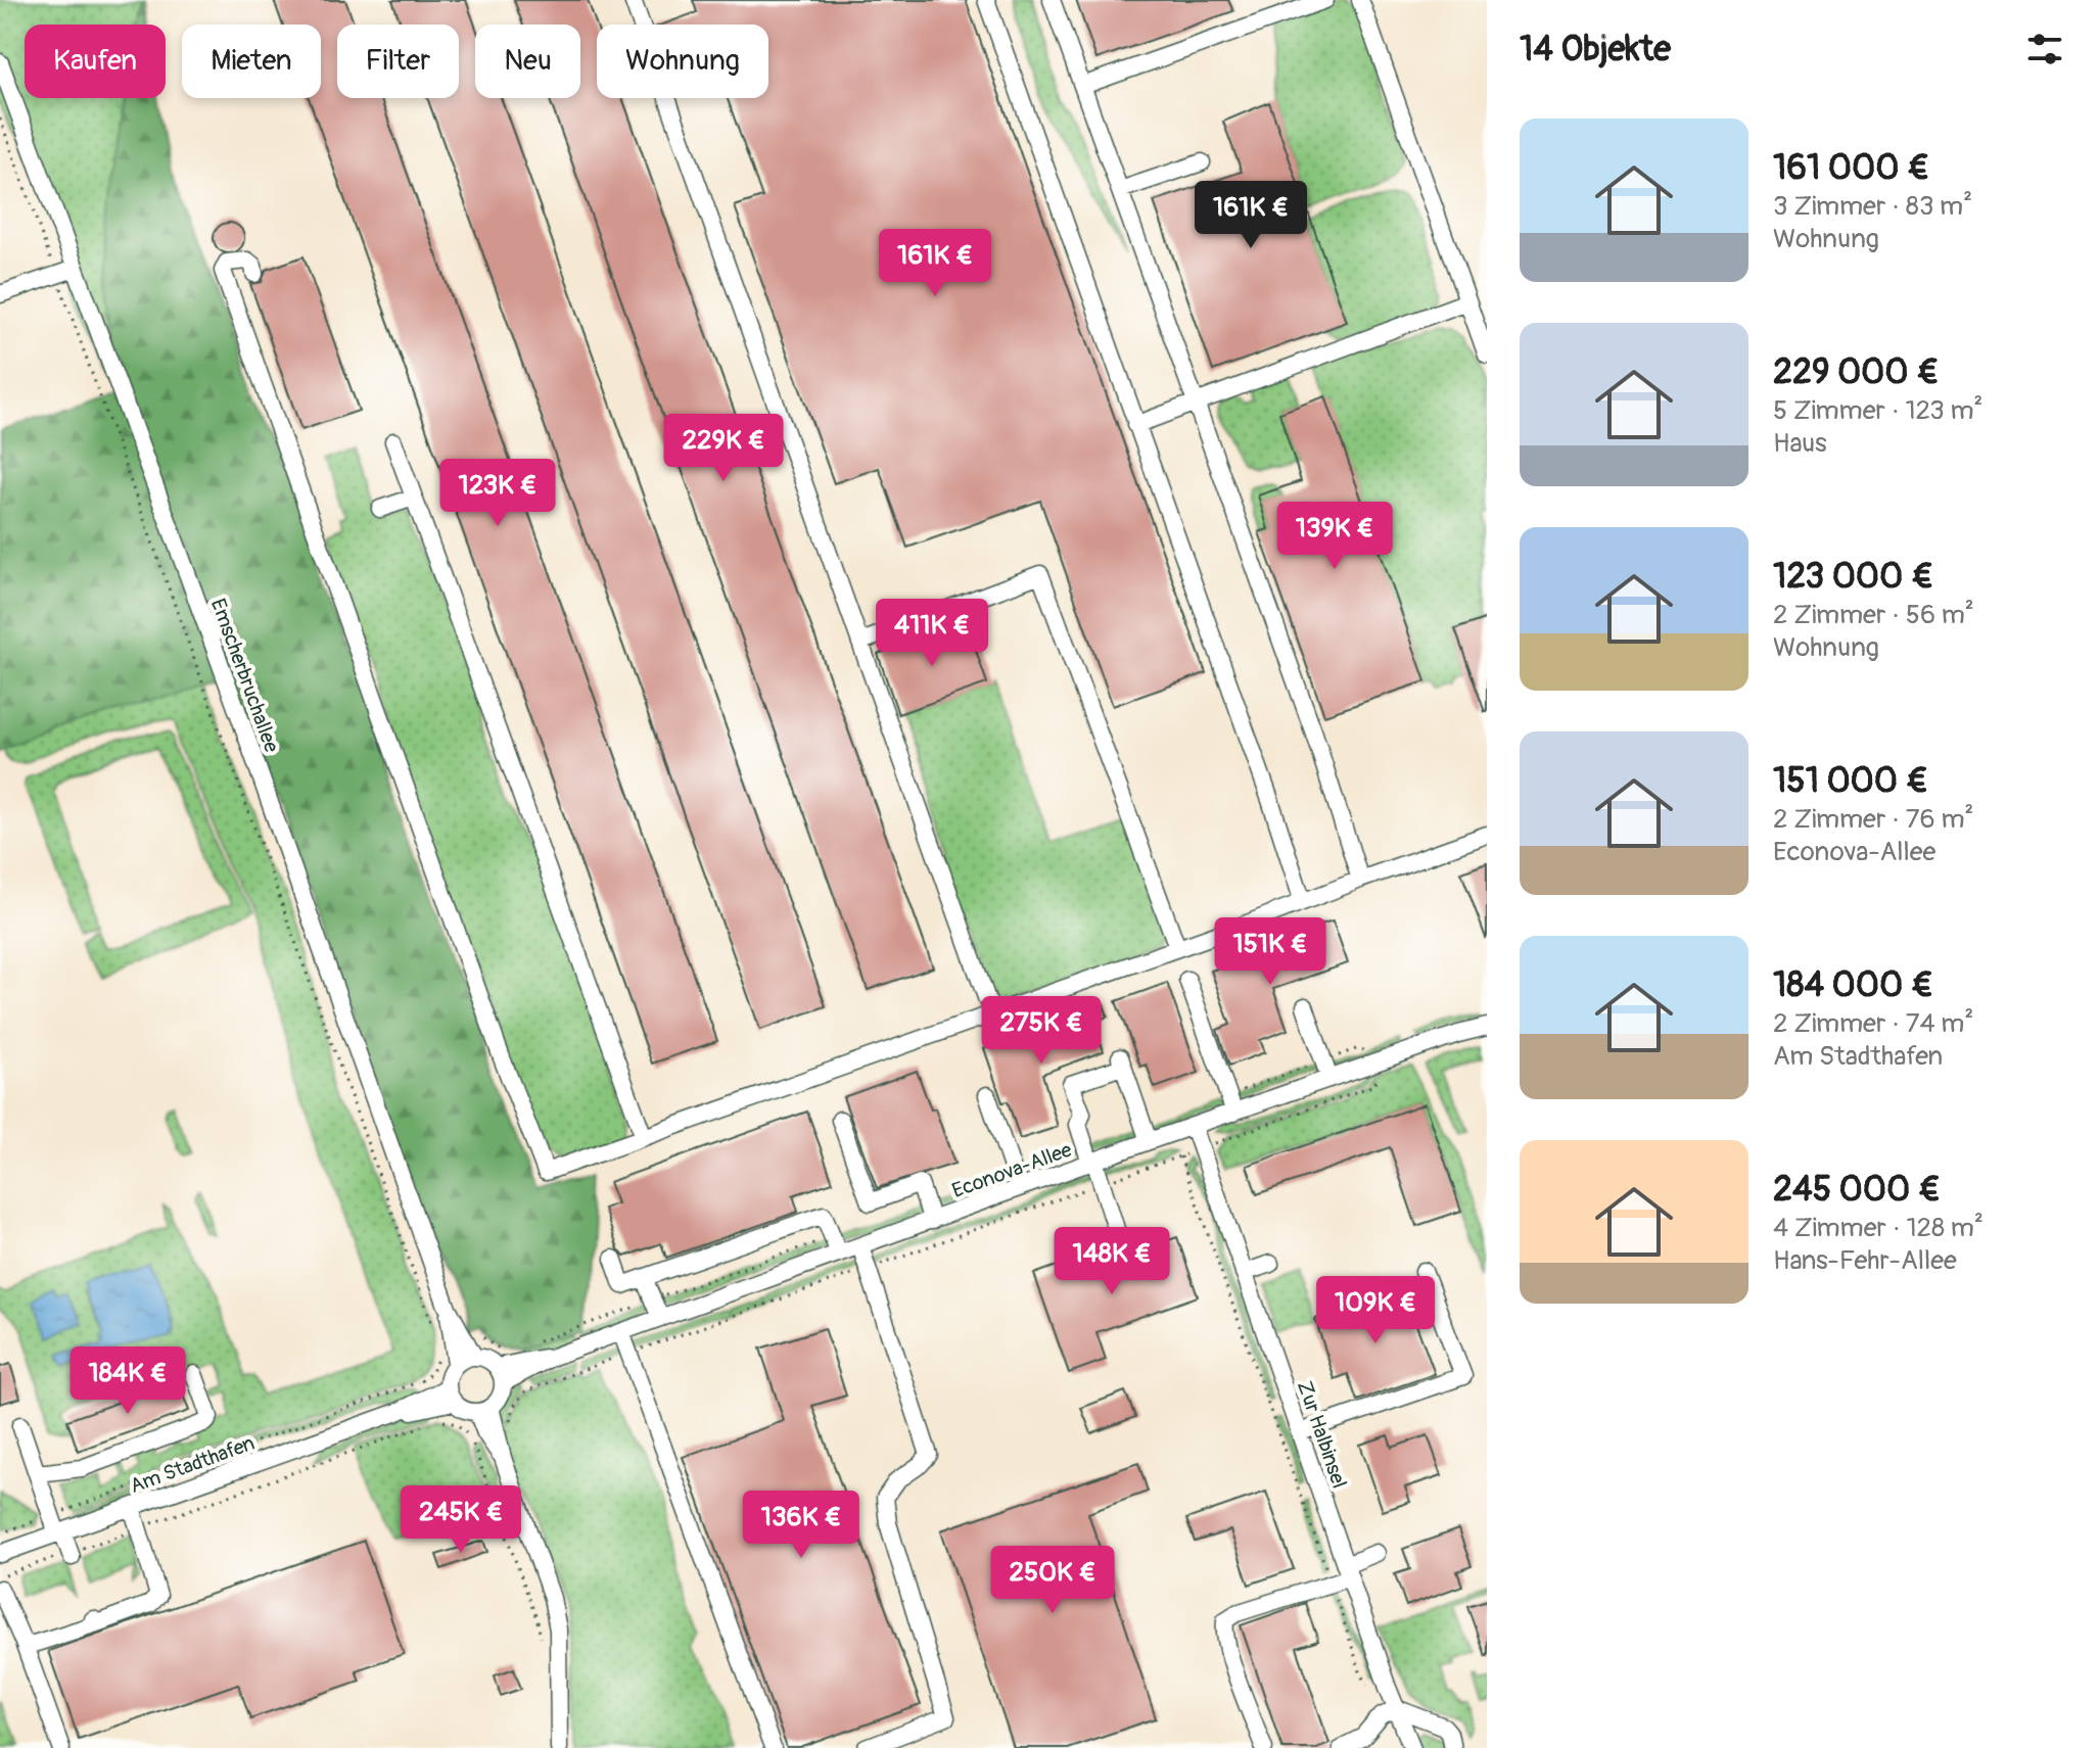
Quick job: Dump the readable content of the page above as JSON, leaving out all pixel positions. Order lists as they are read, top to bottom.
{
  "streets": {
    "street": [
      "Emscherbruchallee",
      "Econova-Allee",
      "Zur Halbinsel",
      "Am Stadthafen"
    ]
  },
  "crossings": [
    ["Emscherbruchallee", "Econova-Allee"],
    ["Emscherbruchallee", "Am Stadthafen"],
    ["Econova-Allee", "Zur Halbinsel"],
    ["Econova-Allee", "Am Stadthafen"]
  ],
  "page": {
    "heading": "14 Objekte",
    "chip": [
      "Kaufen",
      "Mieten",
      "Filter",
      "Neu",
      "Wohnung"
    ],
    "list": [
      {
        "name": "161 000 €",
        "note": "3 Zimmer · 83 m² · Wohnung"
      },
      {
        "name": "229 000 €",
        "note": "5 Zimmer · 123 m² · Haus"
      },
      {
        "name": "123 000 €",
        "note": "2 Zimmer · 56 m² · Wohnung"
      },
      {
        "name": "151 000 €",
        "note": "2 Zimmer · 76 m² · Econova-Allee"
      },
      {
        "name": "184 000 €",
        "note": "2 Zimmer · 74 m² · Am Stadthafen"
      },
      {
        "name": "245 000 €",
        "note": "4 Zimmer · 128 m² · Hans-Fehr-Allee"
      }
    ],
    "price": [
      "161K €",
      "161K €",
      "229K €",
      "123K €",
      "139K €",
      "411K €",
      "151K €",
      "275K €",
      "148K €",
      "109K €",
      "184K €",
      "245K €",
      "136K €",
      "250K €"
    ]
  }
}
